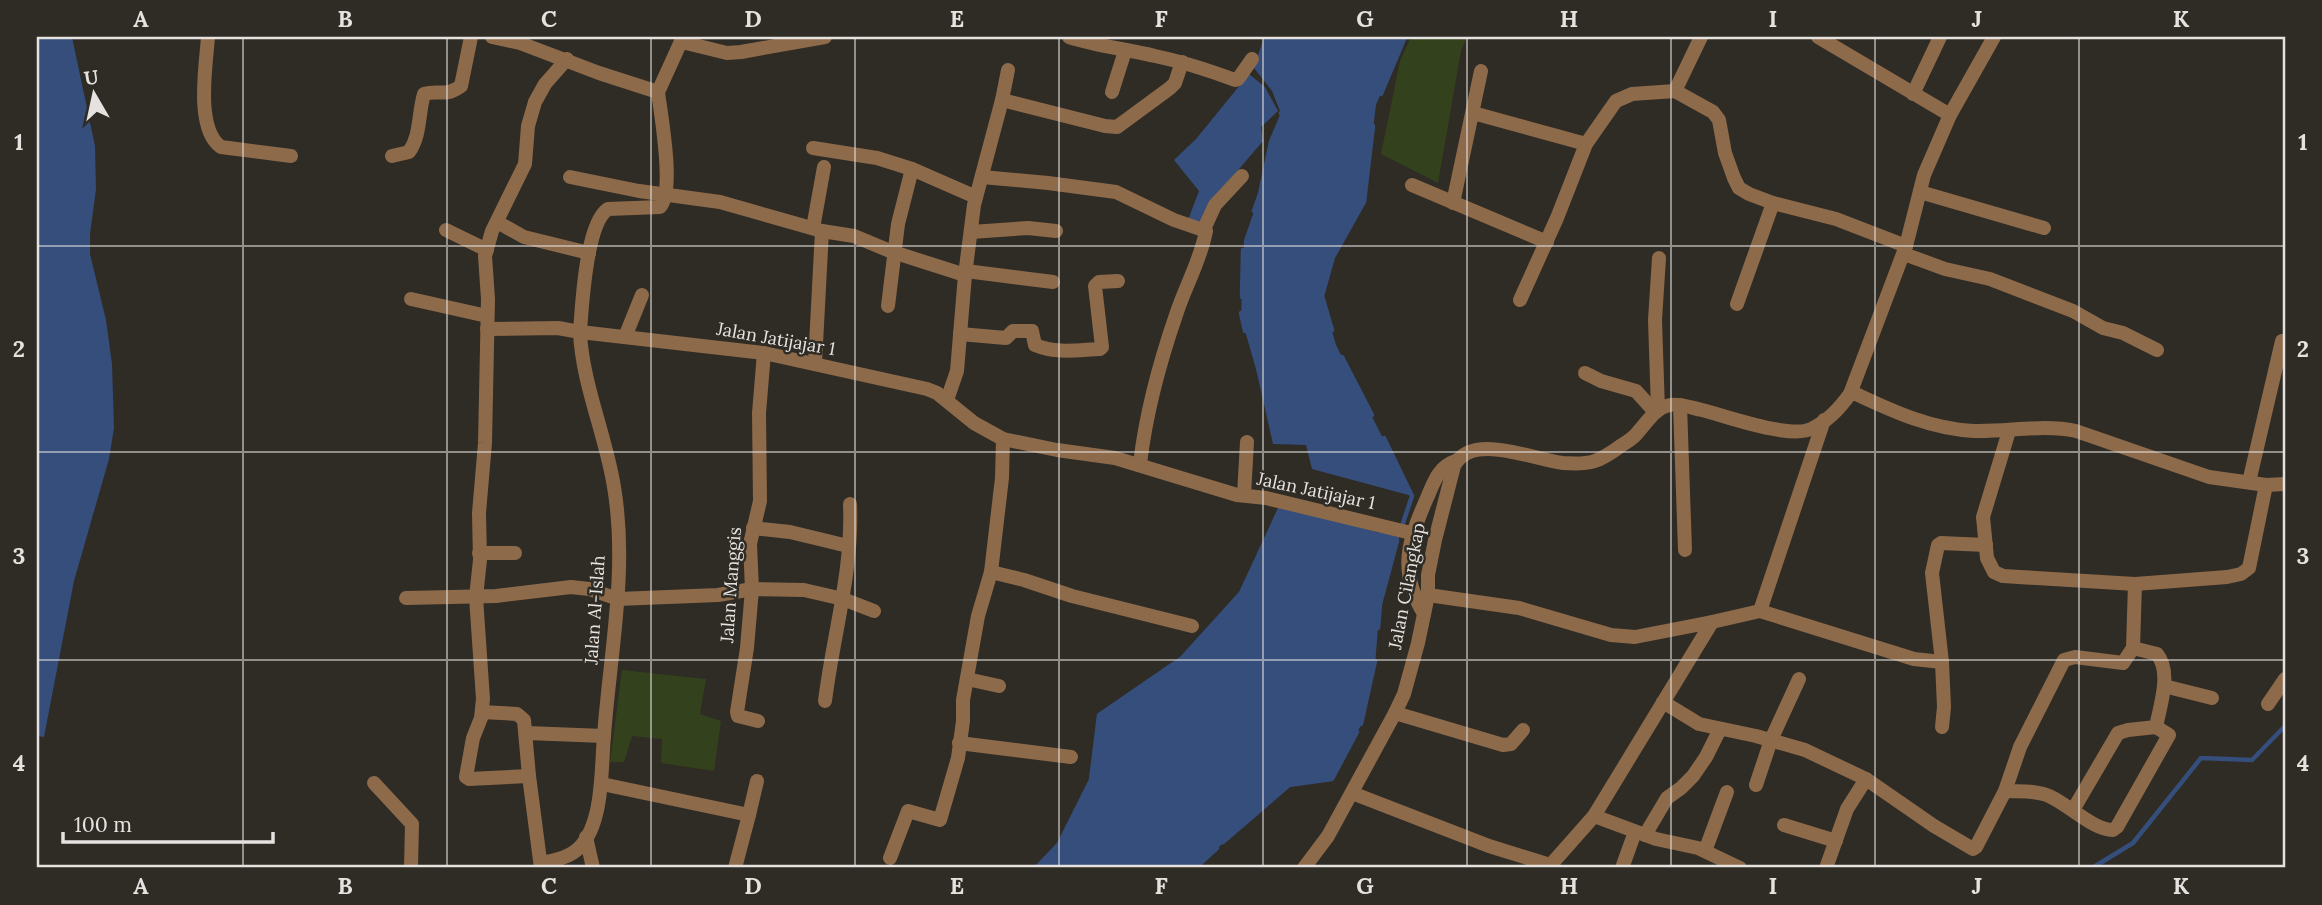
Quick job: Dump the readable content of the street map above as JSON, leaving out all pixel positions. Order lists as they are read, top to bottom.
{
  "streets": {
    "street": [
      "Jalan Jatijajar 1",
      "Jalan Manggis",
      "Jalan Cilangkap",
      "Jalan Al-Islah"
    ]
  },
  "crossings": [
    ["Jalan Jatijajar 1", "Jalan Manggis"],
    ["Jalan Jatijajar 1", "Jalan Al-Islah"]
  ],
  "scale_bar": "100 m",
  "north": "top",
  "grid": {
    "columns": [
      "A",
      "B",
      "C",
      "D",
      "E",
      "F",
      "G",
      "H",
      "I",
      "J",
      "K"
    ],
    "rows": [
      "1",
      "2",
      "3",
      "4"
    ]
  }
}
